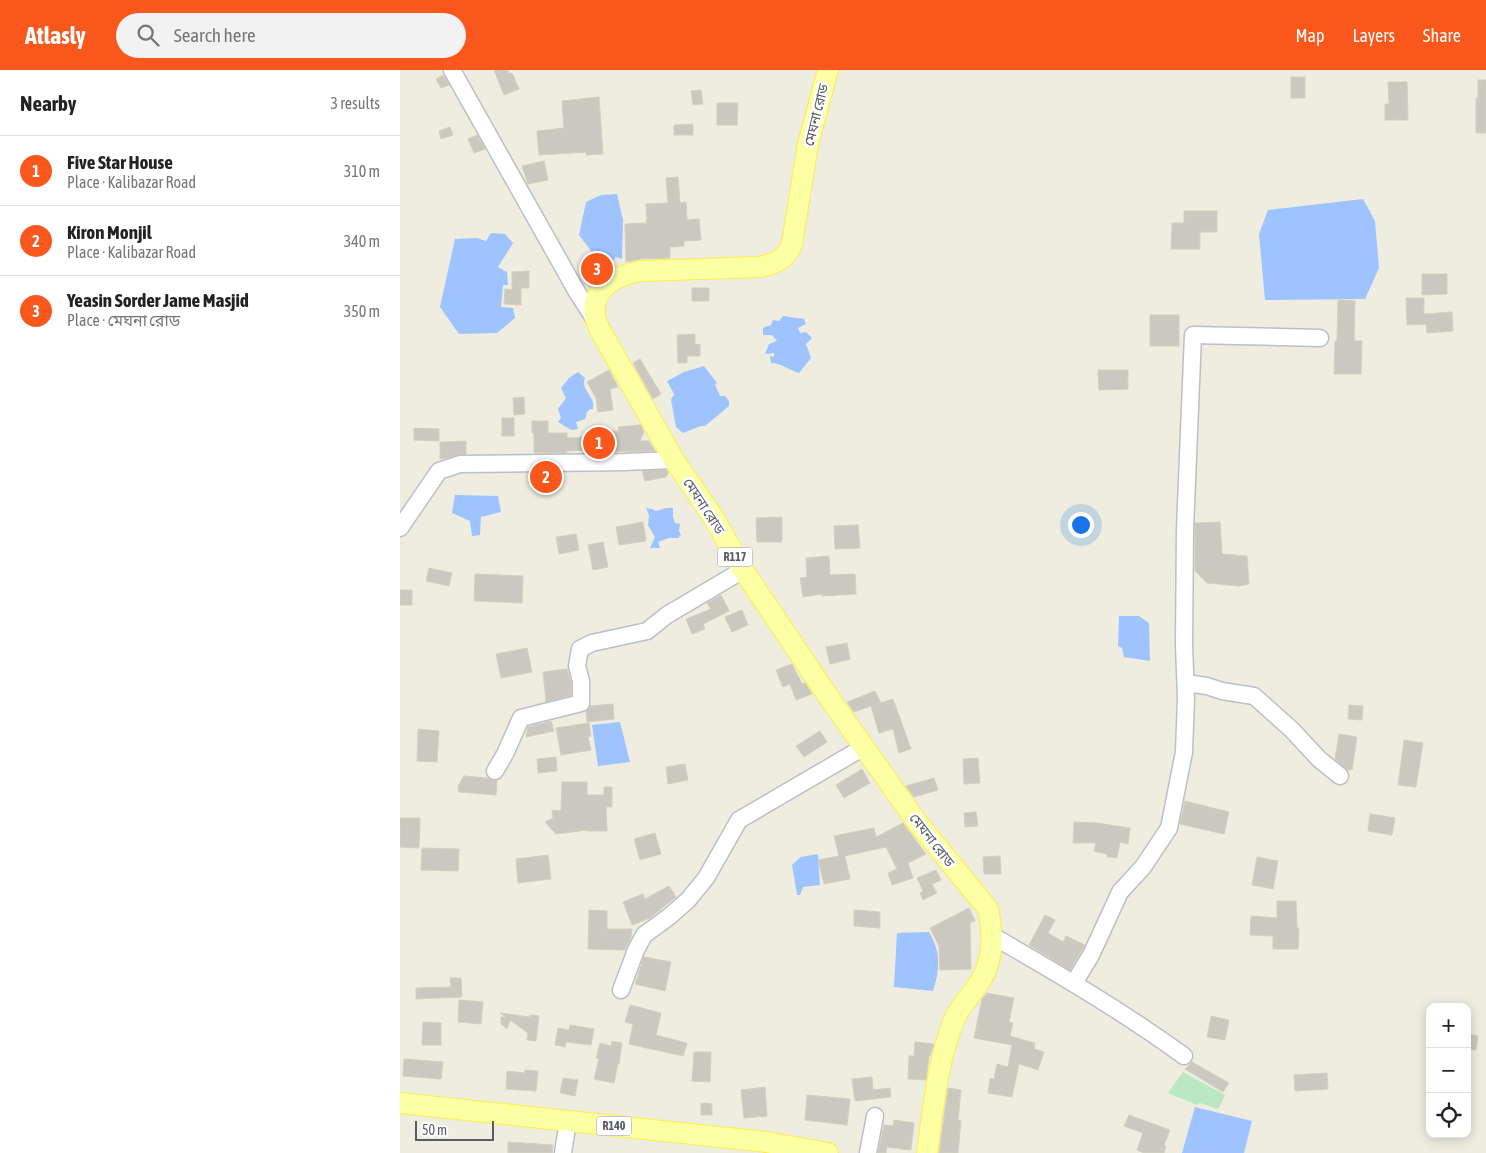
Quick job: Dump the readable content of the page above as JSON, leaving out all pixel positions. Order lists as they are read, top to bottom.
{
  "streets": {
    "main road": ["মেঘনা রোড", "R117", "R140"]
  },
  "scale_bar": "50 m",
  "page": {
    "header": "Atlasly",
    "search": "Search here",
    "nav": ["Map", "Layers", "Share"],
    "heading": ["Nearby", "3 results"],
    "list": [
      {
        "mark": "1",
        "name": "Five Star House",
        "note": "Place · Kalibazar Road",
        "value": "310 m"
      },
      {
        "mark": "2",
        "name": "Kiron Monjil",
        "note": "Place · Kalibazar Road",
        "value": "340 m"
      },
      {
        "mark": "3",
        "name": "Yeasin Sorder Jame Masjid",
        "note": "Place · মেঘনা রোড",
        "value": "350 m"
      }
    ],
    "pins": ["3", "1", "2"],
    "map_buttons": ["+", "−"],
    "scale": "50 m"
  }
}
